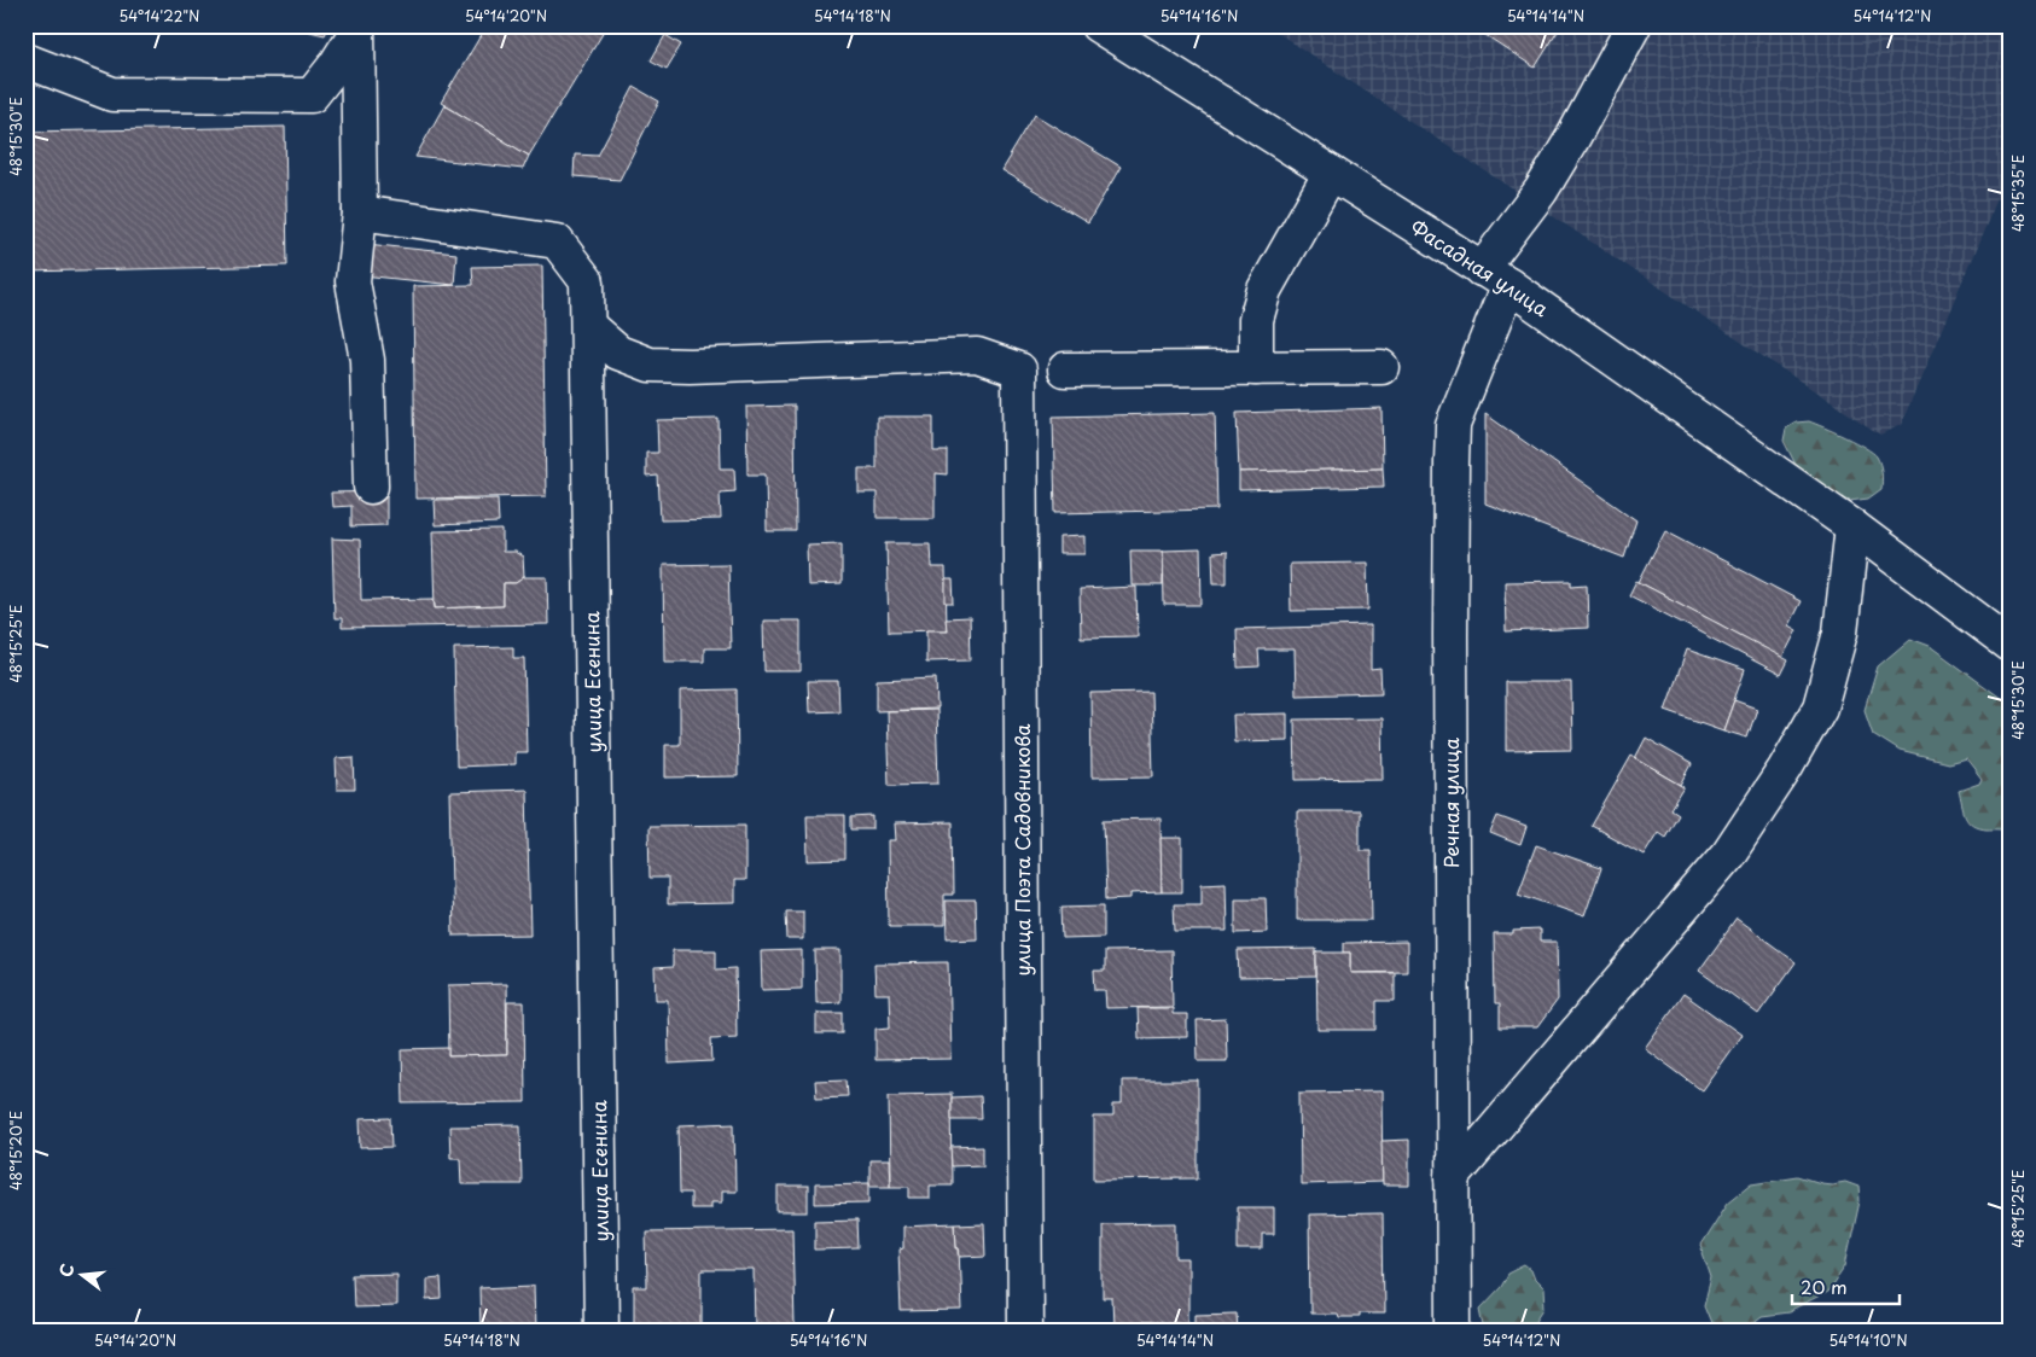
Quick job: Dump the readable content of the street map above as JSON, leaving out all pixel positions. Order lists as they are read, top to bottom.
{
  "streets": {
    "street": [
      "Фасадная улица",
      "улица Есенина",
      "Речная улица",
      "улица Поэта Садовникова"
    ]
  },
  "crossings": [
    ["Фасадная улица", "Речная улица"],
    ["улица Есенина", "улица Поэта Садовникова"]
  ],
  "scale_bar": "20 m",
  "north": "left",
  "coordinates": [
    "54°14'22\"N",
    "54°14'20\"N",
    "54°14'18\"N",
    "54°14'16\"N",
    "54°14'14\"N",
    "54°14'12\"N",
    "48°15'30\"E",
    "48°15'35\"E",
    "48°15'25\"E",
    "48°15'20\"E",
    "54°14'10\"N"
  ]
}
